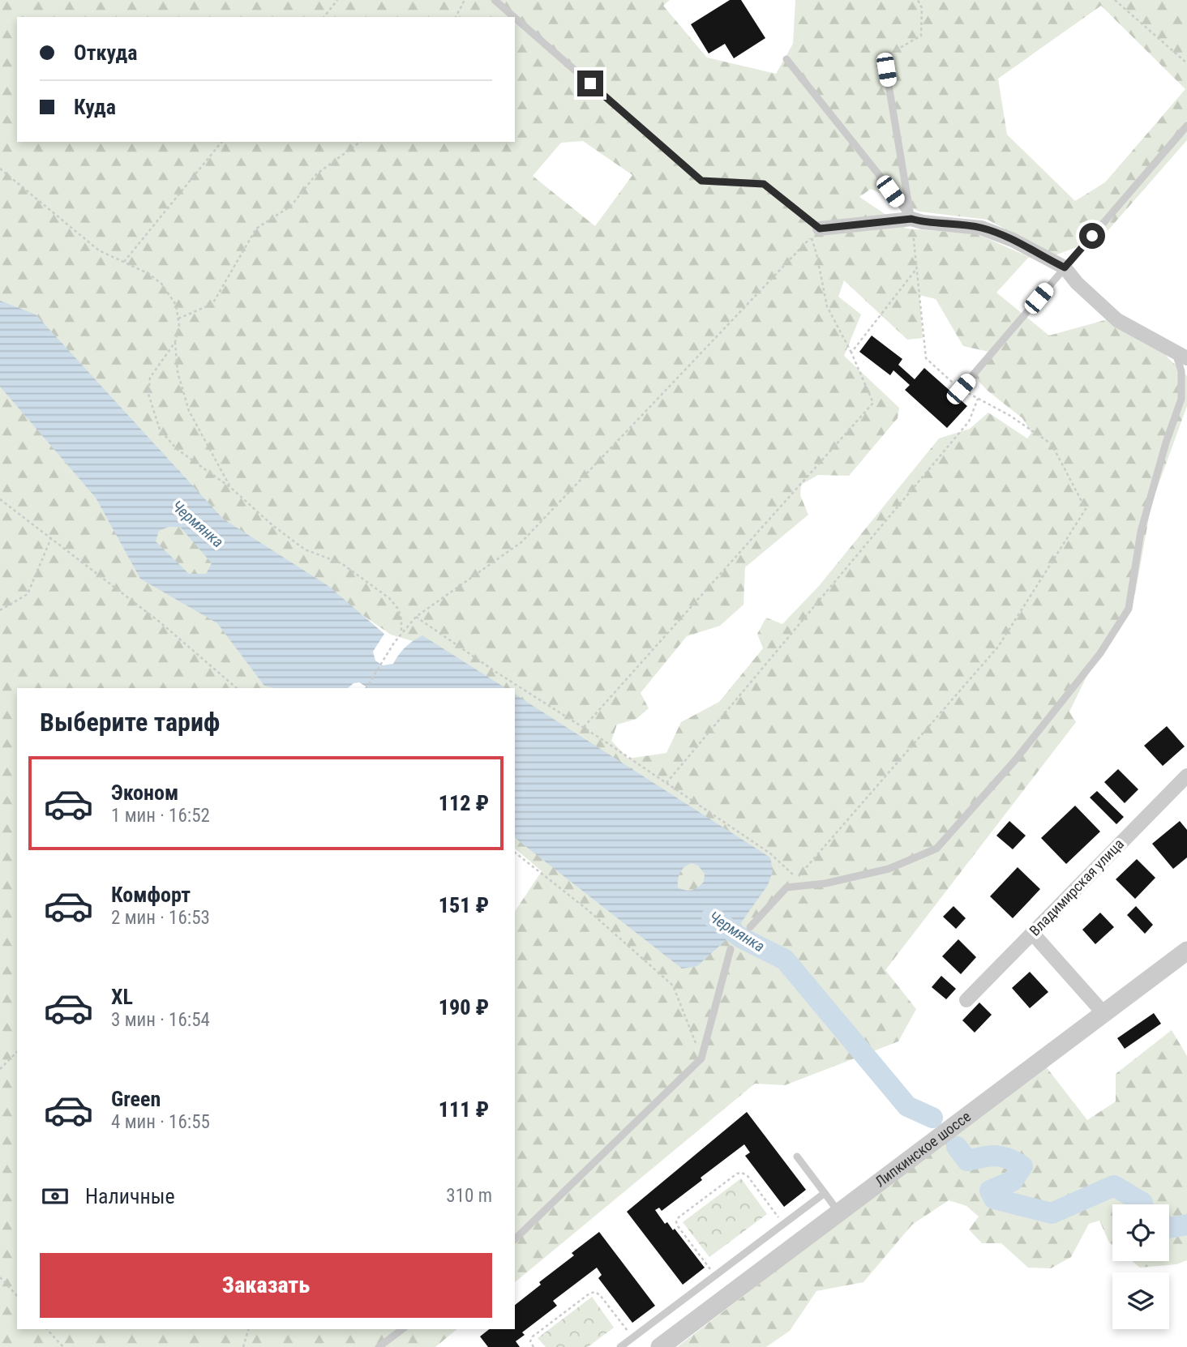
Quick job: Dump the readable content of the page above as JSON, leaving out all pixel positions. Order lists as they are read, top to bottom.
{
  "streets": {
    "street": ["Владимирская улица", "Липкинское шоссе"]
  },
  "water": ["Чермянка"],
  "page": {
    "banner": ["Откуда", "Куда"],
    "heading": "Выберите тариф",
    "list": [
      {
        "name": "Эконом",
        "note": "1 мин · 16:52",
        "value": "112 ₽"
      },
      {
        "name": "Комфорт",
        "note": "2 мин · 16:53",
        "value": "151 ₽"
      },
      {
        "name": "XL",
        "note": "3 мин · 16:54",
        "value": "190 ₽"
      },
      {
        "name": "Green",
        "note": "4 мин · 16:55",
        "value": "111 ₽"
      }
    ],
    "pay": ["Наличные", "310 m"],
    "buttons": "Заказать"
  }
}
